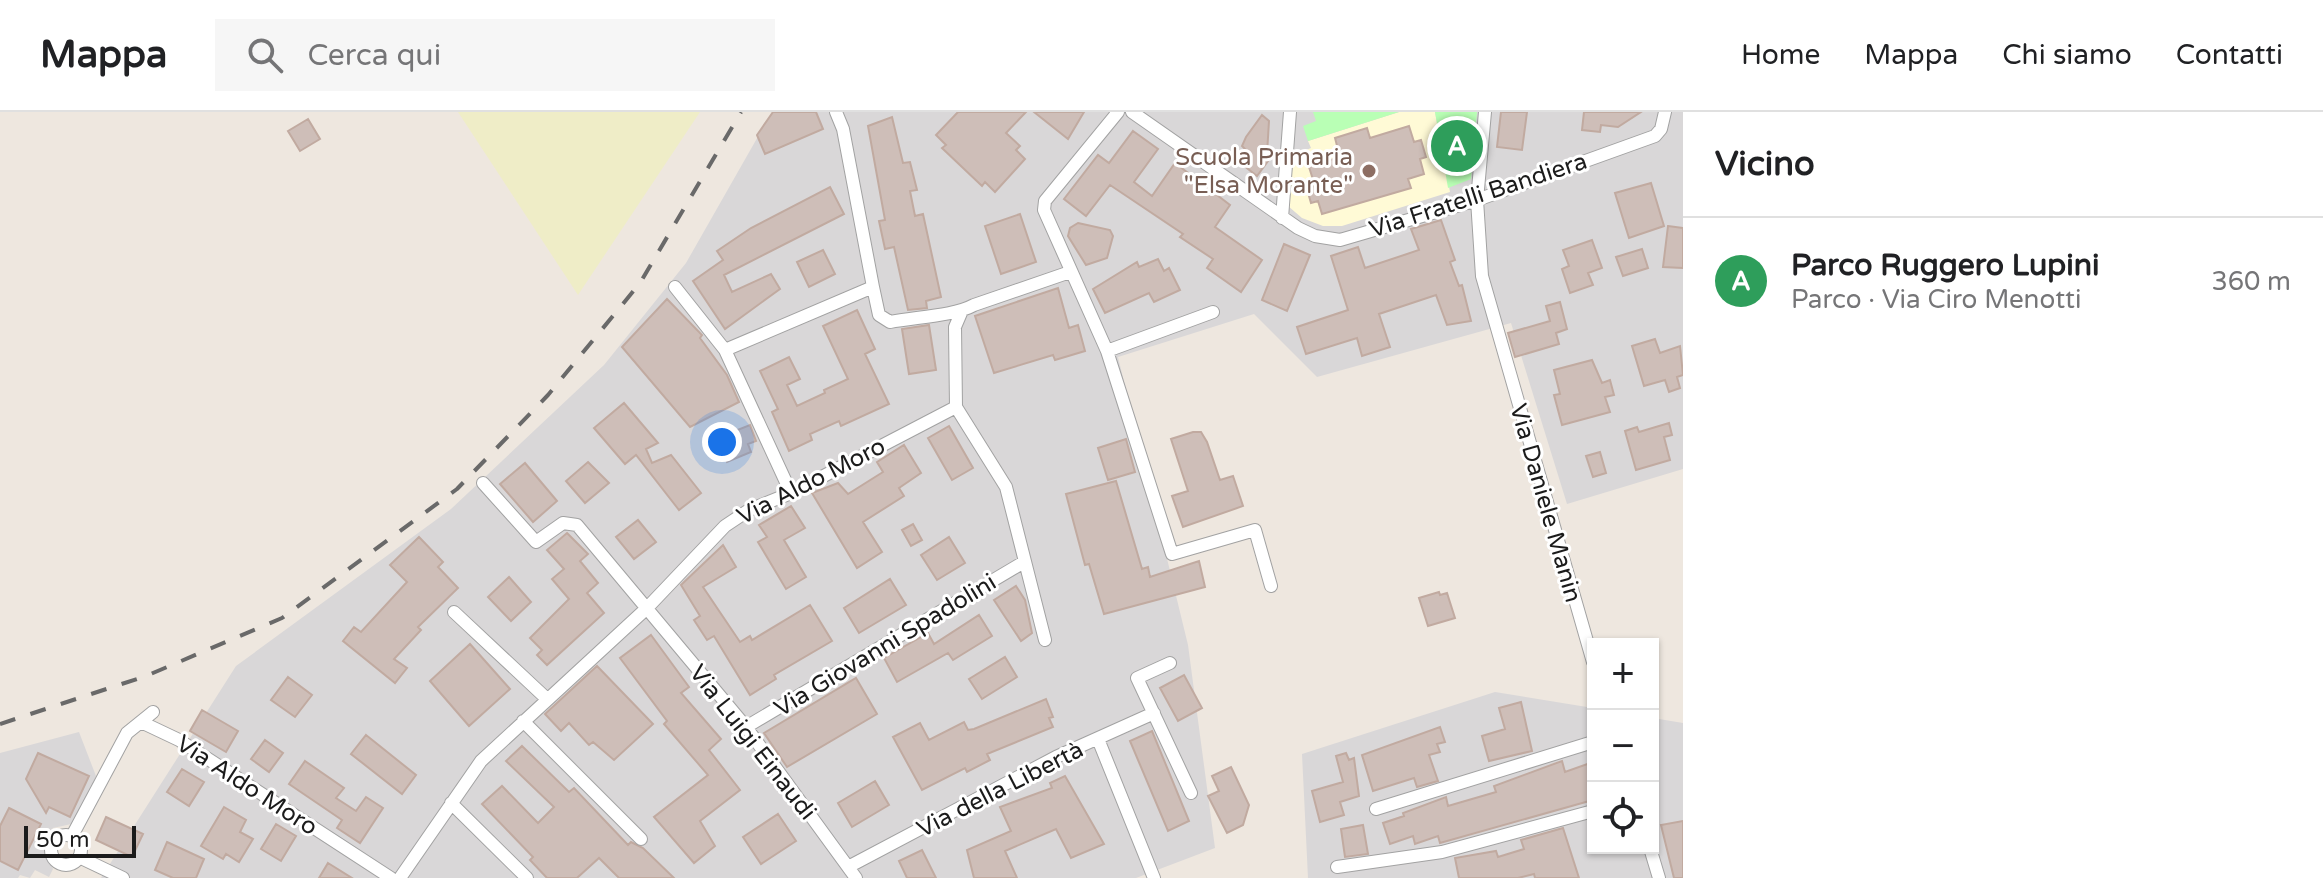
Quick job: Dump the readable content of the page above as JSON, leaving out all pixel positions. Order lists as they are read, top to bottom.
{
  "streets": {
    "street": [
      "Via Fratelli Bandiera",
      "Via Aldo Moro",
      "Via Daniele Manin",
      "Via Giovanni Spadolini",
      "Via Luigi Einaudi",
      "Via della Libertà"
    ]
  },
  "crossings": [
    ["Via Fratelli Bandiera", "Via Daniele Manin"],
    ["Via Aldo Moro", "Via Giovanni Spadolini"],
    ["Via Aldo Moro", "Via Luigi Einaudi"],
    ["Via Giovanni Spadolini", "Via Luigi Einaudi"],
    ["Via Luigi Einaudi", "Via della Libertà"]
  ],
  "places": ["Scuola Primaria \"Elsa Morante\""],
  "scale_bar": "50 m",
  "page": {
    "header": "Mappa",
    "search": "Cerca qui",
    "nav": [
      "Home",
      "Mappa",
      "Chi siamo",
      "Contatti"
    ],
    "heading": "Vicino",
    "pins": "A",
    "list": [
      {
        "mark": "A",
        "name": "Parco Ruggero Lupini",
        "note": "Parco · Via Ciro Menotti",
        "value": "360 m"
      }
    ],
    "map_buttons": ["+", "−"],
    "scale": "50 m"
  }
}
